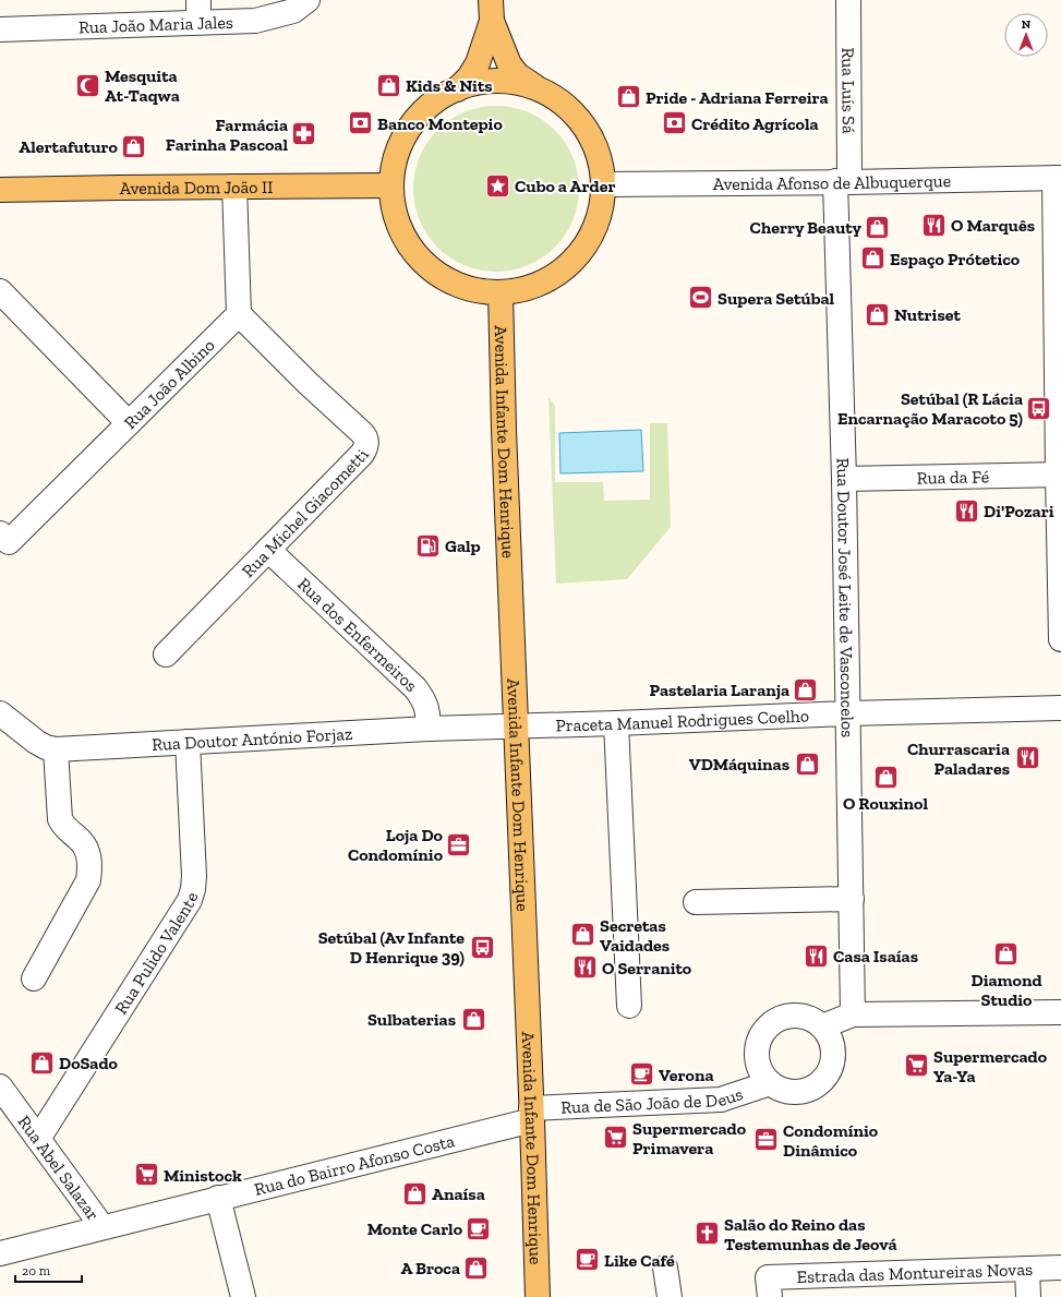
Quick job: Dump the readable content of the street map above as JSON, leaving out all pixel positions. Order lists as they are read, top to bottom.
{
  "streets": {
    "main road": ["Avenida Dom João II", "Avenida Infante Dom Henrique"],
    "street": [
      "Rua João Maria Jales",
      "Rua Luís Sá",
      "Avenida Afonso de Albuquerque",
      "Rua João Albino",
      "Rua da Fé",
      "Rua Michel Giacometti",
      "Rua Doutor José Leite de Vasconcelos",
      "Rua dos Enfermeiros",
      "Praceta Manuel Rodrigues Coelho",
      "Rua Doutor António Forjaz",
      "Rua Pulido Valente",
      "Rua de São João de Deus",
      "Rua do Bairro Afonso Costa",
      "Rua Abel Salazar",
      "Estrada das Montureiras Novas"
    ]
  },
  "crossings": [
    ["Rua Luís Sá", "Avenida Afonso de Albuquerque"],
    ["Rua Luís Sá", "Rua Doutor José Leite de Vasconcelos"],
    ["Avenida Afonso de Albuquerque", "Rua Doutor José Leite de Vasconcelos"],
    ["Rua João Albino", "Rua Michel Giacometti"],
    ["Avenida Infante Dom Henrique", "Praceta Manuel Rodrigues Coelho"],
    ["Avenida Infante Dom Henrique", "Rua Doutor António Forjaz"],
    ["Avenida Infante Dom Henrique", "Rua de São João de Deus"],
    ["Avenida Infante Dom Henrique", "Rua do Bairro Afonso Costa"],
    ["Rua da Fé", "Rua Doutor José Leite de Vasconcelos"],
    ["Rua Michel Giacometti", "Rua dos Enfermeiros"],
    ["Rua Doutor José Leite de Vasconcelos", "Praceta Manuel Rodrigues Coelho"],
    ["Rua dos Enfermeiros", "Rua Doutor António Forjaz"],
    ["Praceta Manuel Rodrigues Coelho", "Rua Doutor António Forjaz"],
    ["Rua Doutor António Forjaz", "Rua Pulido Valente"],
    ["Rua Pulido Valente", "Rua Abel Salazar"],
    ["Rua de São João de Deus", "Rua do Bairro Afonso Costa"],
    ["Rua do Bairro Afonso Costa", "Rua Abel Salazar"]
  ],
  "places": {
    "mosque": ["Mesquita At-Taqwa"],
    "shop": [
      "Kids & Nits",
      "Pride - Adriana Ferreira",
      "Alertafuturo",
      "Cherry Beauty",
      "Espaço Prótetico",
      "Nutriset",
      "Pastelaria Laranja",
      "VDMáquinas",
      "O Rouxinol",
      "Secretas Vaidades",
      "Diamond Studio",
      "Sulbaterias",
      "DoSado",
      "Anaísa",
      "A Broca"
    ],
    "bank": ["Banco Montepio", "Crédito Agrícola"],
    "pharmacy": ["Farmácia Farinha Pascoal"],
    "place": ["Cubo a Arder"],
    "restaurant": [
      "O Marquês",
      "Di'Pozari",
      "Churrascaria Paladares",
      "Casa Isaías",
      "O Serranito"
    ],
    "sports": ["Supera Setúbal"],
    "bus stop": ["Setúbal (R Lácia Encarnação Maracoto 5)", "Setúbal (Av Infante D Henrique 39)"],
    "fuel station": ["Galp"],
    "office": ["Loja Do Condomínio", "Condomínio Dinâmico"],
    "supermarket": ["Supermercado Ya-Ya", "Supermercado Primavera", "Ministock"],
    "cafe": ["Verona", "Monte Carlo", "Like Café"],
    "church": ["Salão do Reino das Testemunhas de Jeová"]
  },
  "scale_bar": "20 m",
  "north": "top"
}
